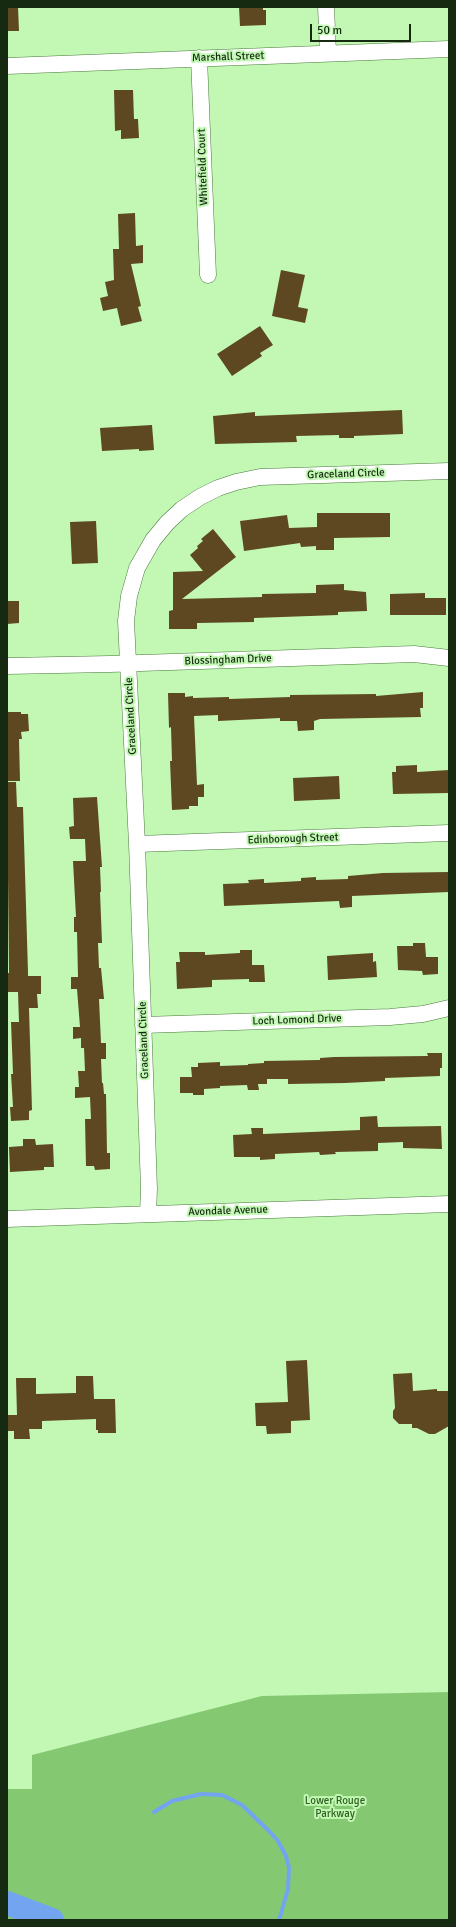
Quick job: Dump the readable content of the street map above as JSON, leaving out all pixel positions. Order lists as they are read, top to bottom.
{
  "streets": {
    "street": [
      "Marshall Street",
      "Whitefield Court",
      "Graceland Circle",
      "Blossingham Drive",
      "Edinborough Street",
      "Loch Lomond Drive",
      "Avondale Avenue"
    ]
  },
  "crossings": [
    ["Marshall Street", "Whitefield Court"],
    ["Graceland Circle", "Blossingham Drive"],
    ["Graceland Circle", "Edinborough Street"],
    ["Graceland Circle", "Loch Lomond Drive"],
    ["Graceland Circle", "Avondale Avenue"]
  ],
  "parks": ["Lower Rouge Parkway"],
  "scale_bar": "50 m"
}
